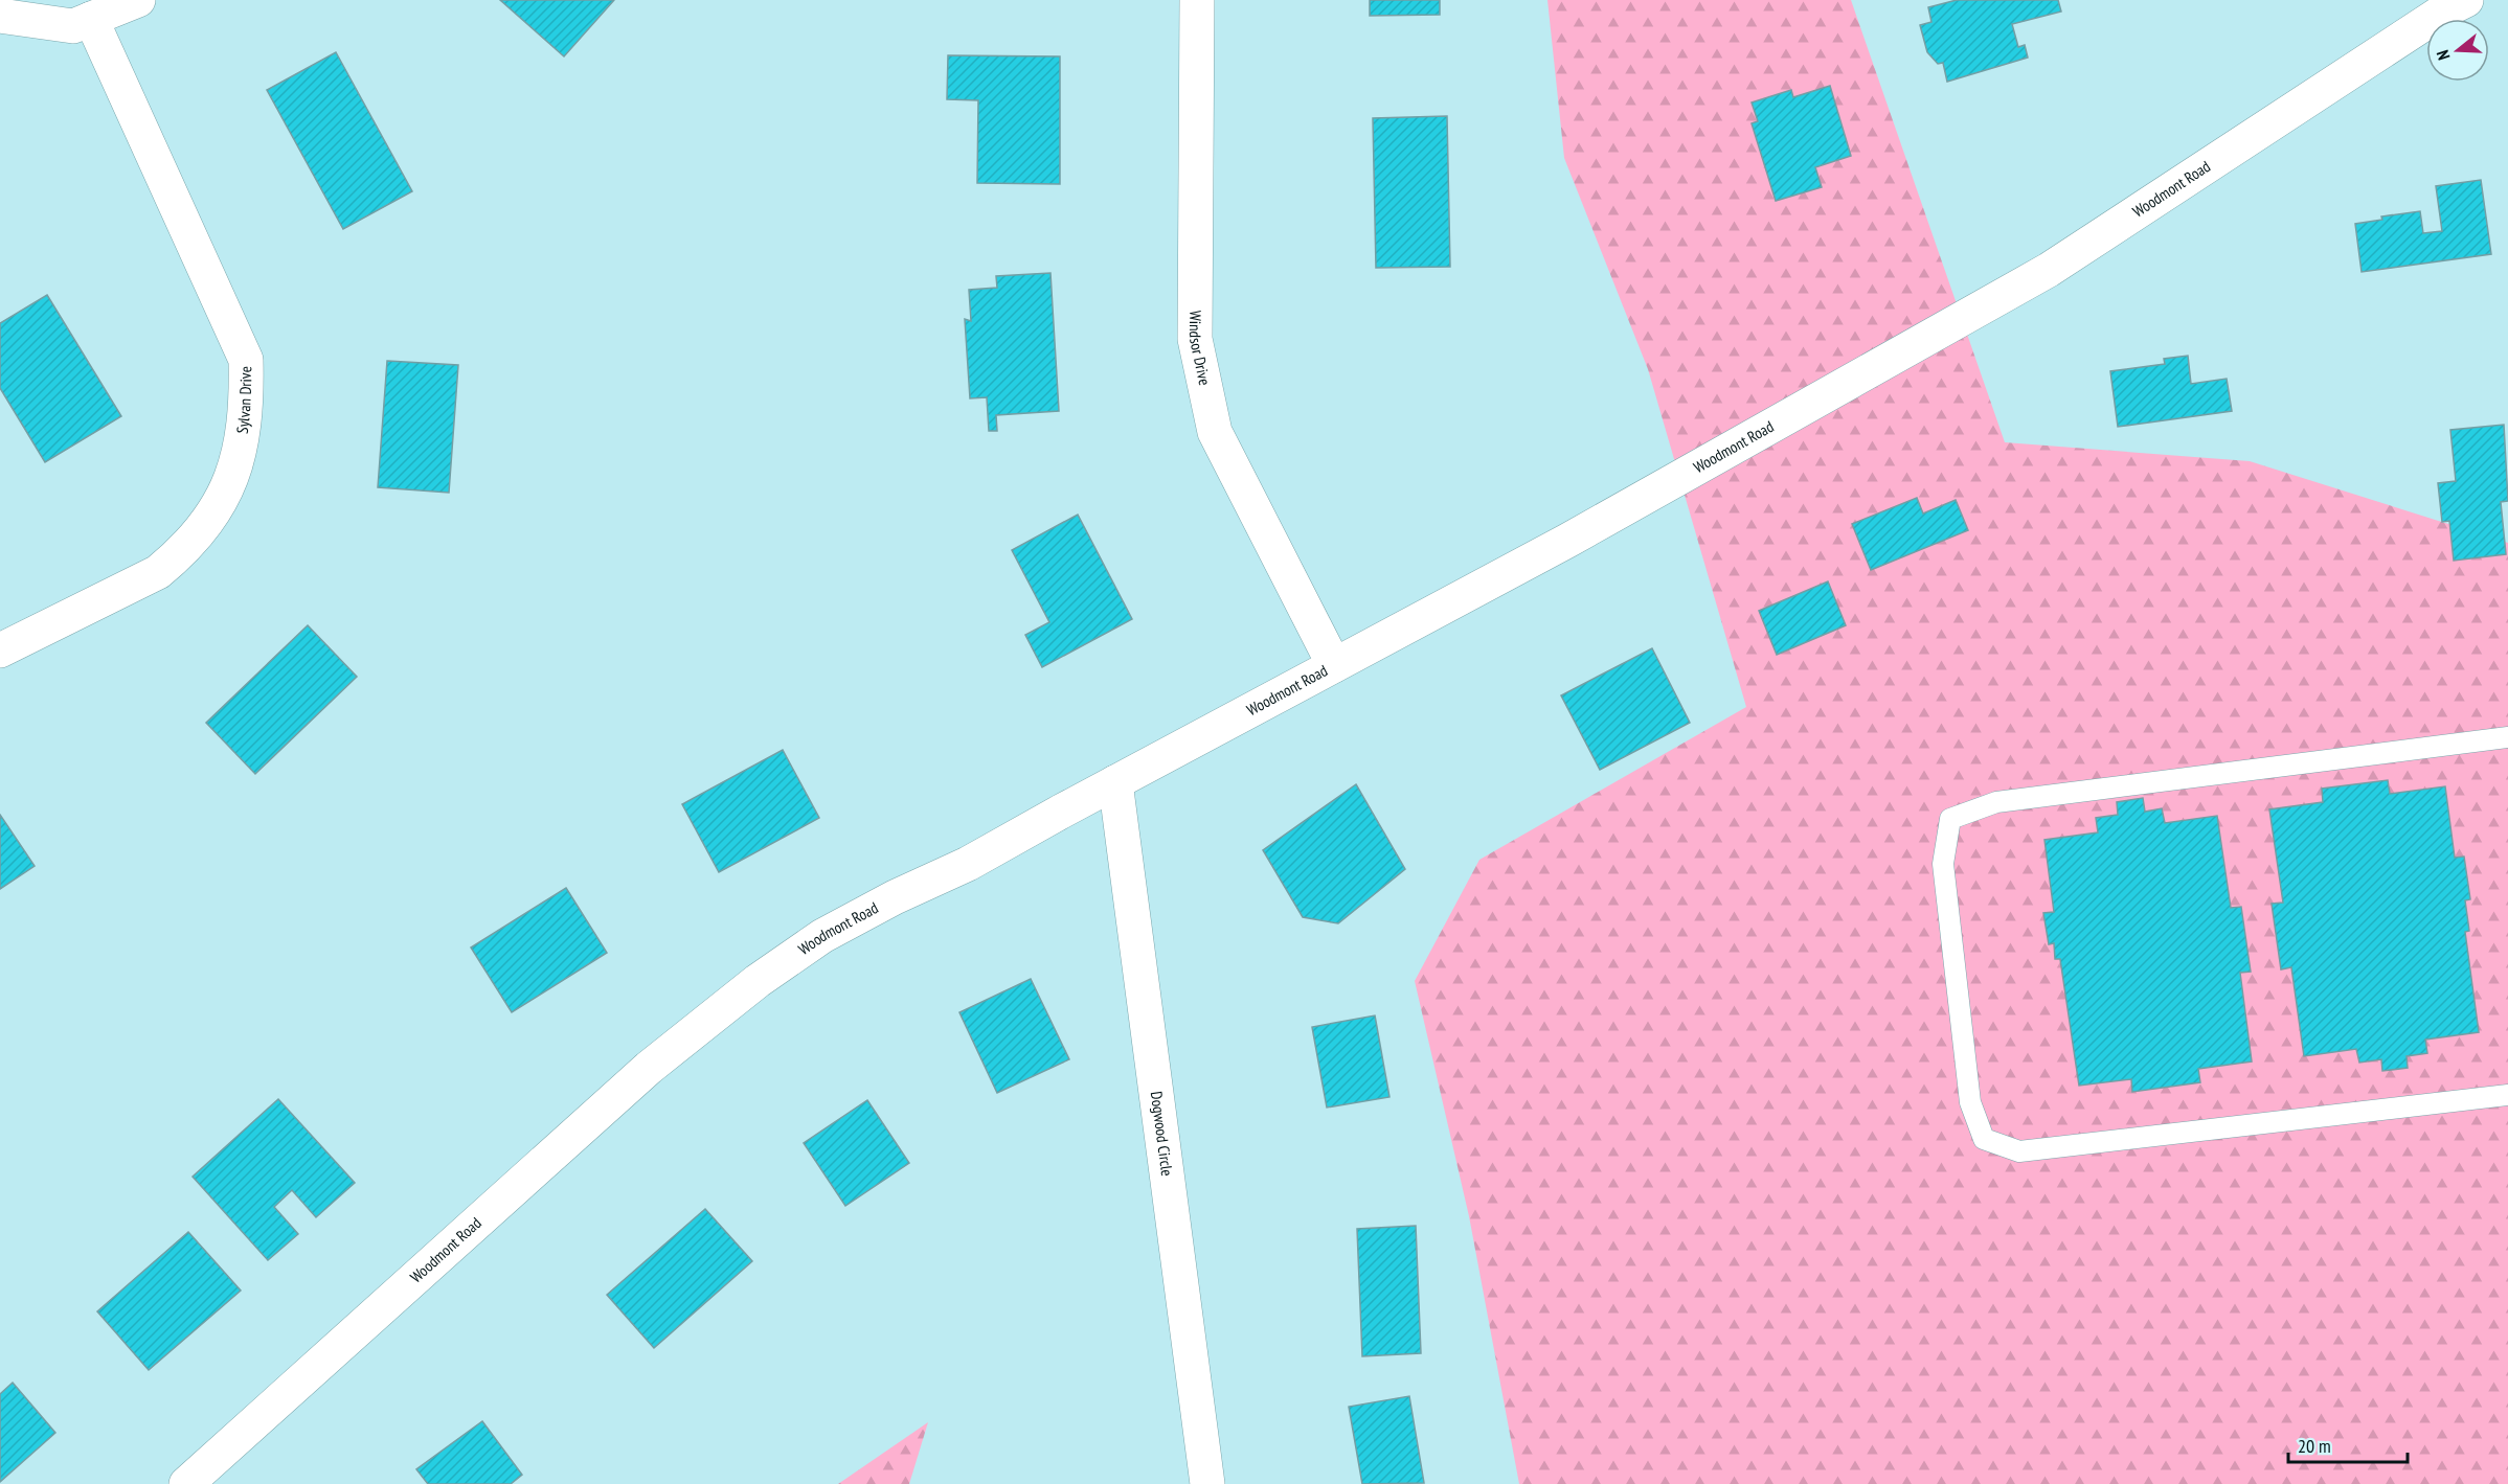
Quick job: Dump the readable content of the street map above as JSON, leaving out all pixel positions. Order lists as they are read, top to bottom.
{
  "streets": {
    "street": [
      "Woodmont Road",
      "Windsor Drive",
      "Sylvan Drive",
      "Dogwood Circle"
    ]
  },
  "crossings": [
    ["Woodmont Road", "Windsor Drive"],
    ["Woodmont Road", "Dogwood Circle"]
  ],
  "scale_bar": "20 m",
  "north": "left"
}
